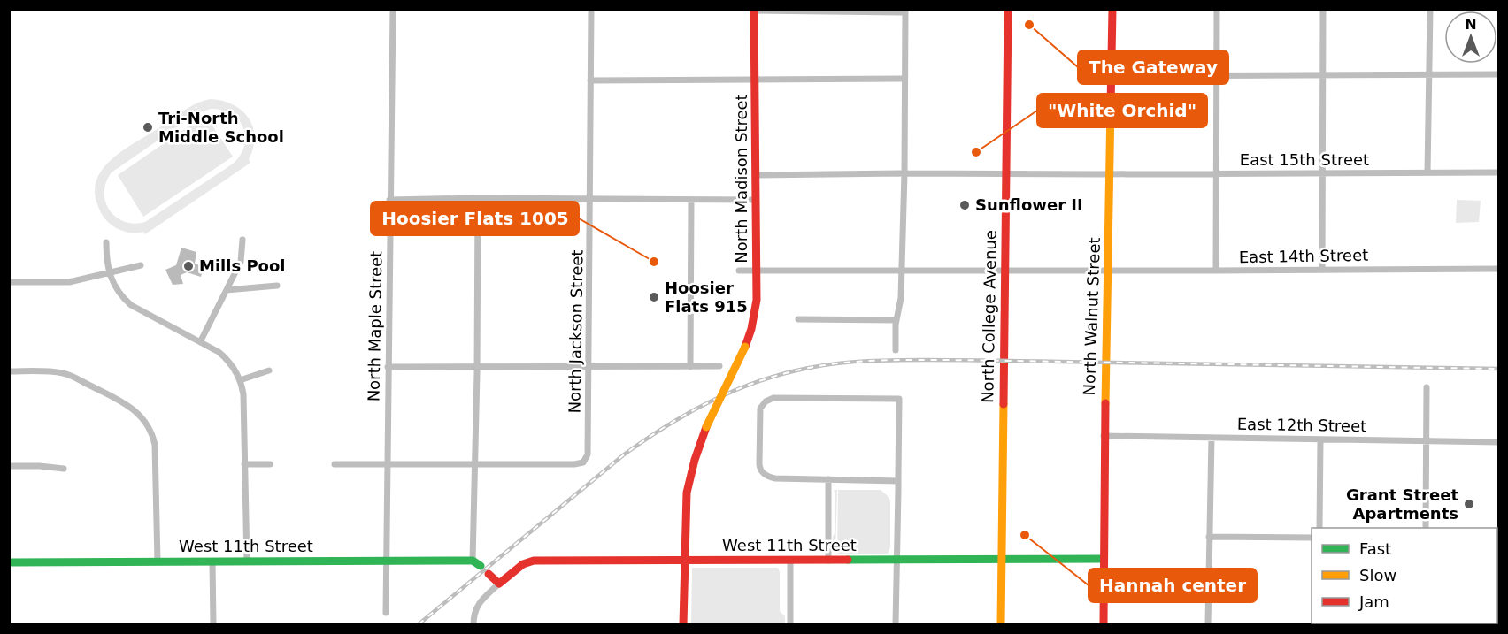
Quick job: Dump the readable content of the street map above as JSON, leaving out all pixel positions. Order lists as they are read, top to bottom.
{
  "streets": {
    "street": [
      "East 15th Street",
      "North Madison Street",
      "East 14th Street",
      "North College Avenue",
      "North Walnut Street",
      "North Maple Street",
      "North Jackson Street",
      "East 12th Street",
      "West 11th Street"
    ]
  },
  "crossings": [
    ["East 15th Street", "North Madison Street"],
    ["East 15th Street", "North College Avenue"],
    ["East 15th Street", "North Walnut Street"],
    ["North Madison Street", "East 14th Street"],
    ["North Madison Street", "West 11th Street"],
    ["East 14th Street", "North College Avenue"],
    ["East 14th Street", "North Walnut Street"],
    ["North College Avenue", "West 11th Street"],
    ["North Walnut Street", "East 12th Street"],
    ["North Walnut Street", "West 11th Street"],
    ["North Maple Street", "West 11th Street"]
  ],
  "places": [
    "The Gateway",
    "Tri-North Middle School",
    "\"White Orchid\"",
    "Sunflower II",
    "Hoosier Flats 1005",
    "Mills Pool",
    "Hoosier Flats 915",
    "Grant Street Apartments",
    "Hannah center"
  ],
  "legend": ["Fast", "Slow", "Jam"],
  "north": "top"
}
